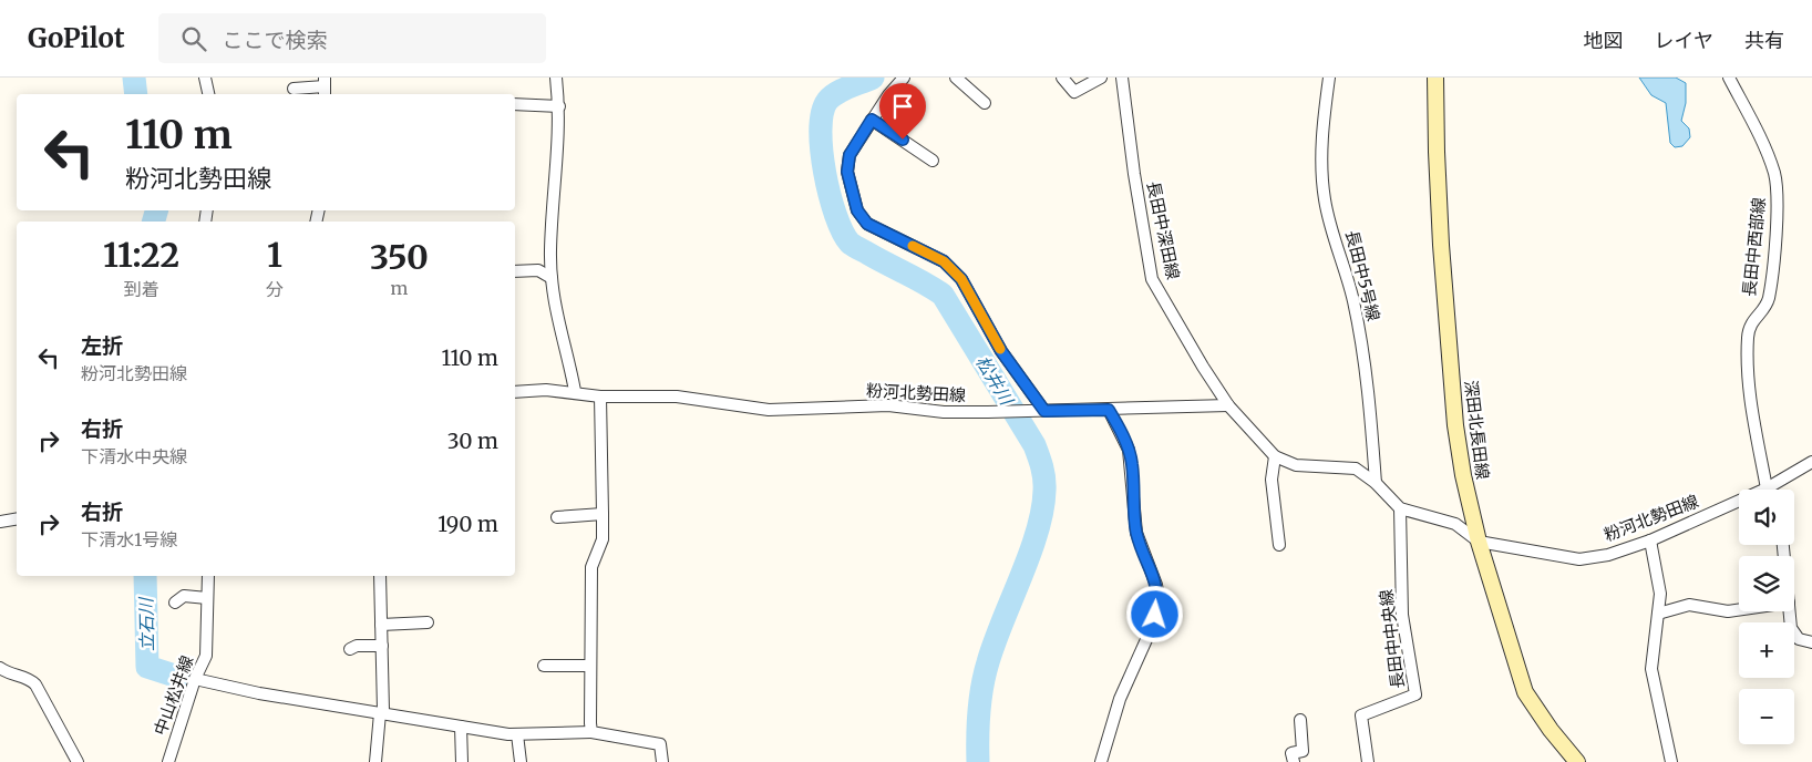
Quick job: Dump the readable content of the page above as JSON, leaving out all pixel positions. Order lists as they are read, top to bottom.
{
  "streets": {
    "street": [
      "長田中深田線",
      "長田中西部線",
      "長田中5号線",
      "粉河北勢田線",
      "深田北長田線",
      "長田中中央線",
      "中山松井線"
    ]
  },
  "crossings": [
    ["長田中深田線", "粉河北勢田線"],
    ["長田中西部線", "粉河北勢田線"],
    ["粉河北勢田線", "深田北長田線"],
    ["粉河北勢田線", "長田中中央線"]
  ],
  "water": ["松井川", "立石川"],
  "page": {
    "header": "GoPilot",
    "search": "ここで検索",
    "nav": ["地図", "レイヤ", "共有"],
    "turn": ["110 m", "粉河北勢田線"],
    "eta": [
      "11:22",
      "到着",
      "1",
      "分",
      "350",
      "m"
    ],
    "list": [
      {
        "name": "左折",
        "note": "粉河北勢田線",
        "value": "110 m"
      },
      {
        "name": "右折",
        "note": "下清水中央線",
        "value": "30 m"
      },
      {
        "name": "右折",
        "note": "下清水1号線",
        "value": "190 m"
      }
    ],
    "map_buttons": ["+", "−"]
  }
}
